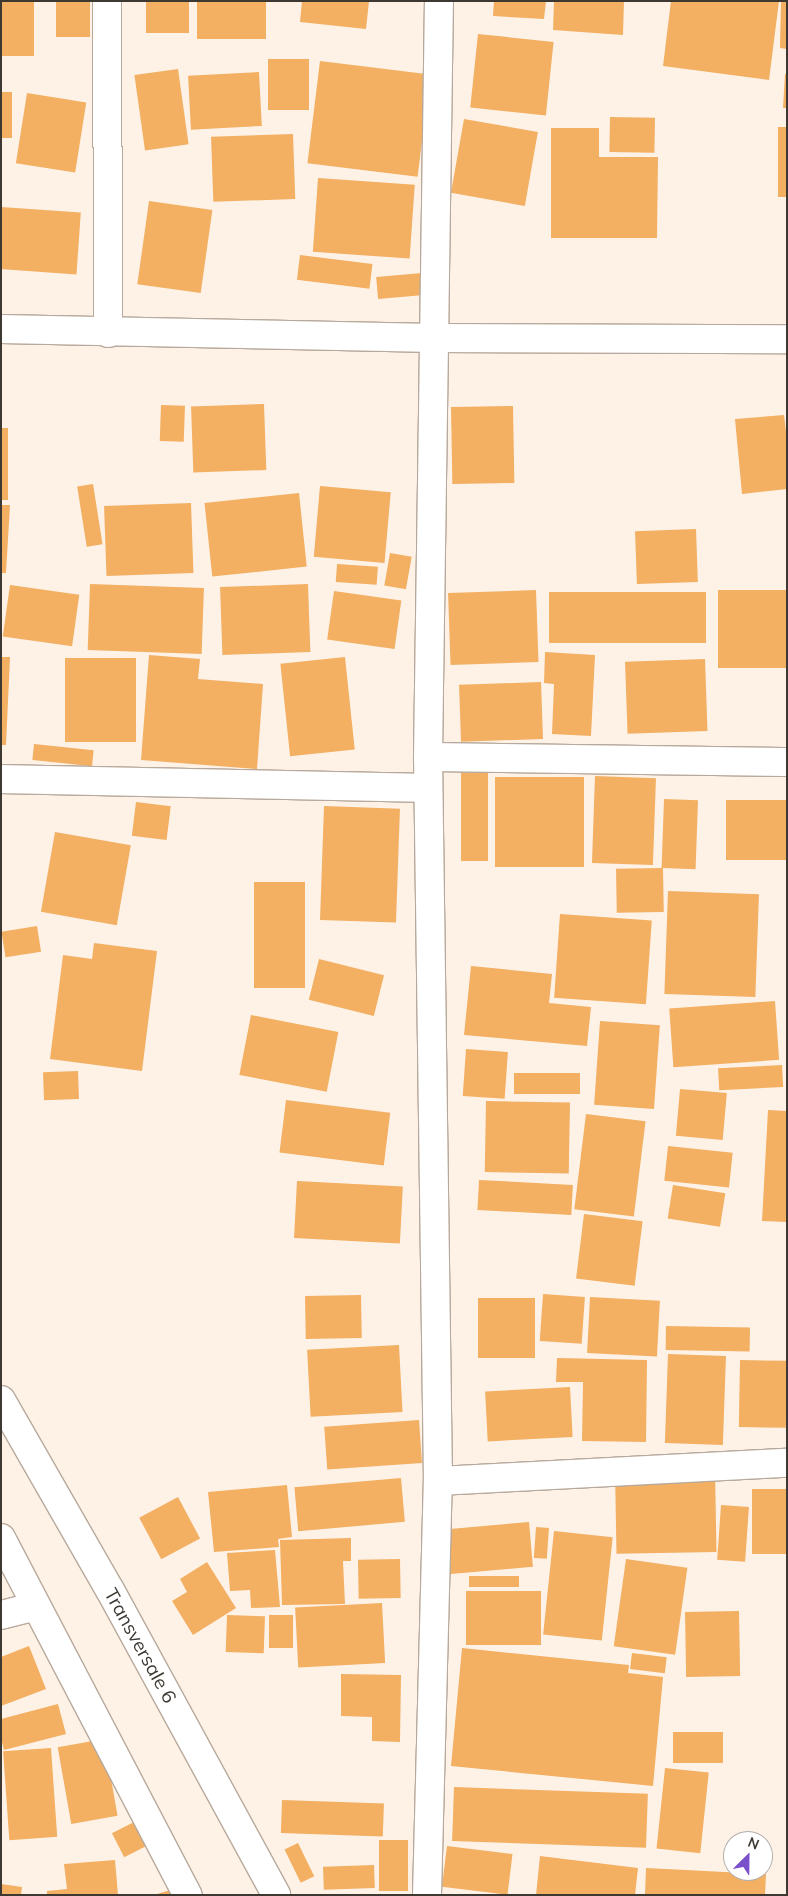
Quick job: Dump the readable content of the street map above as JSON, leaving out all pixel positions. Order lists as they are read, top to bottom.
{
  "streets": {
    "street": ["Transversale 6"]
  },
  "north": "top right"
}
